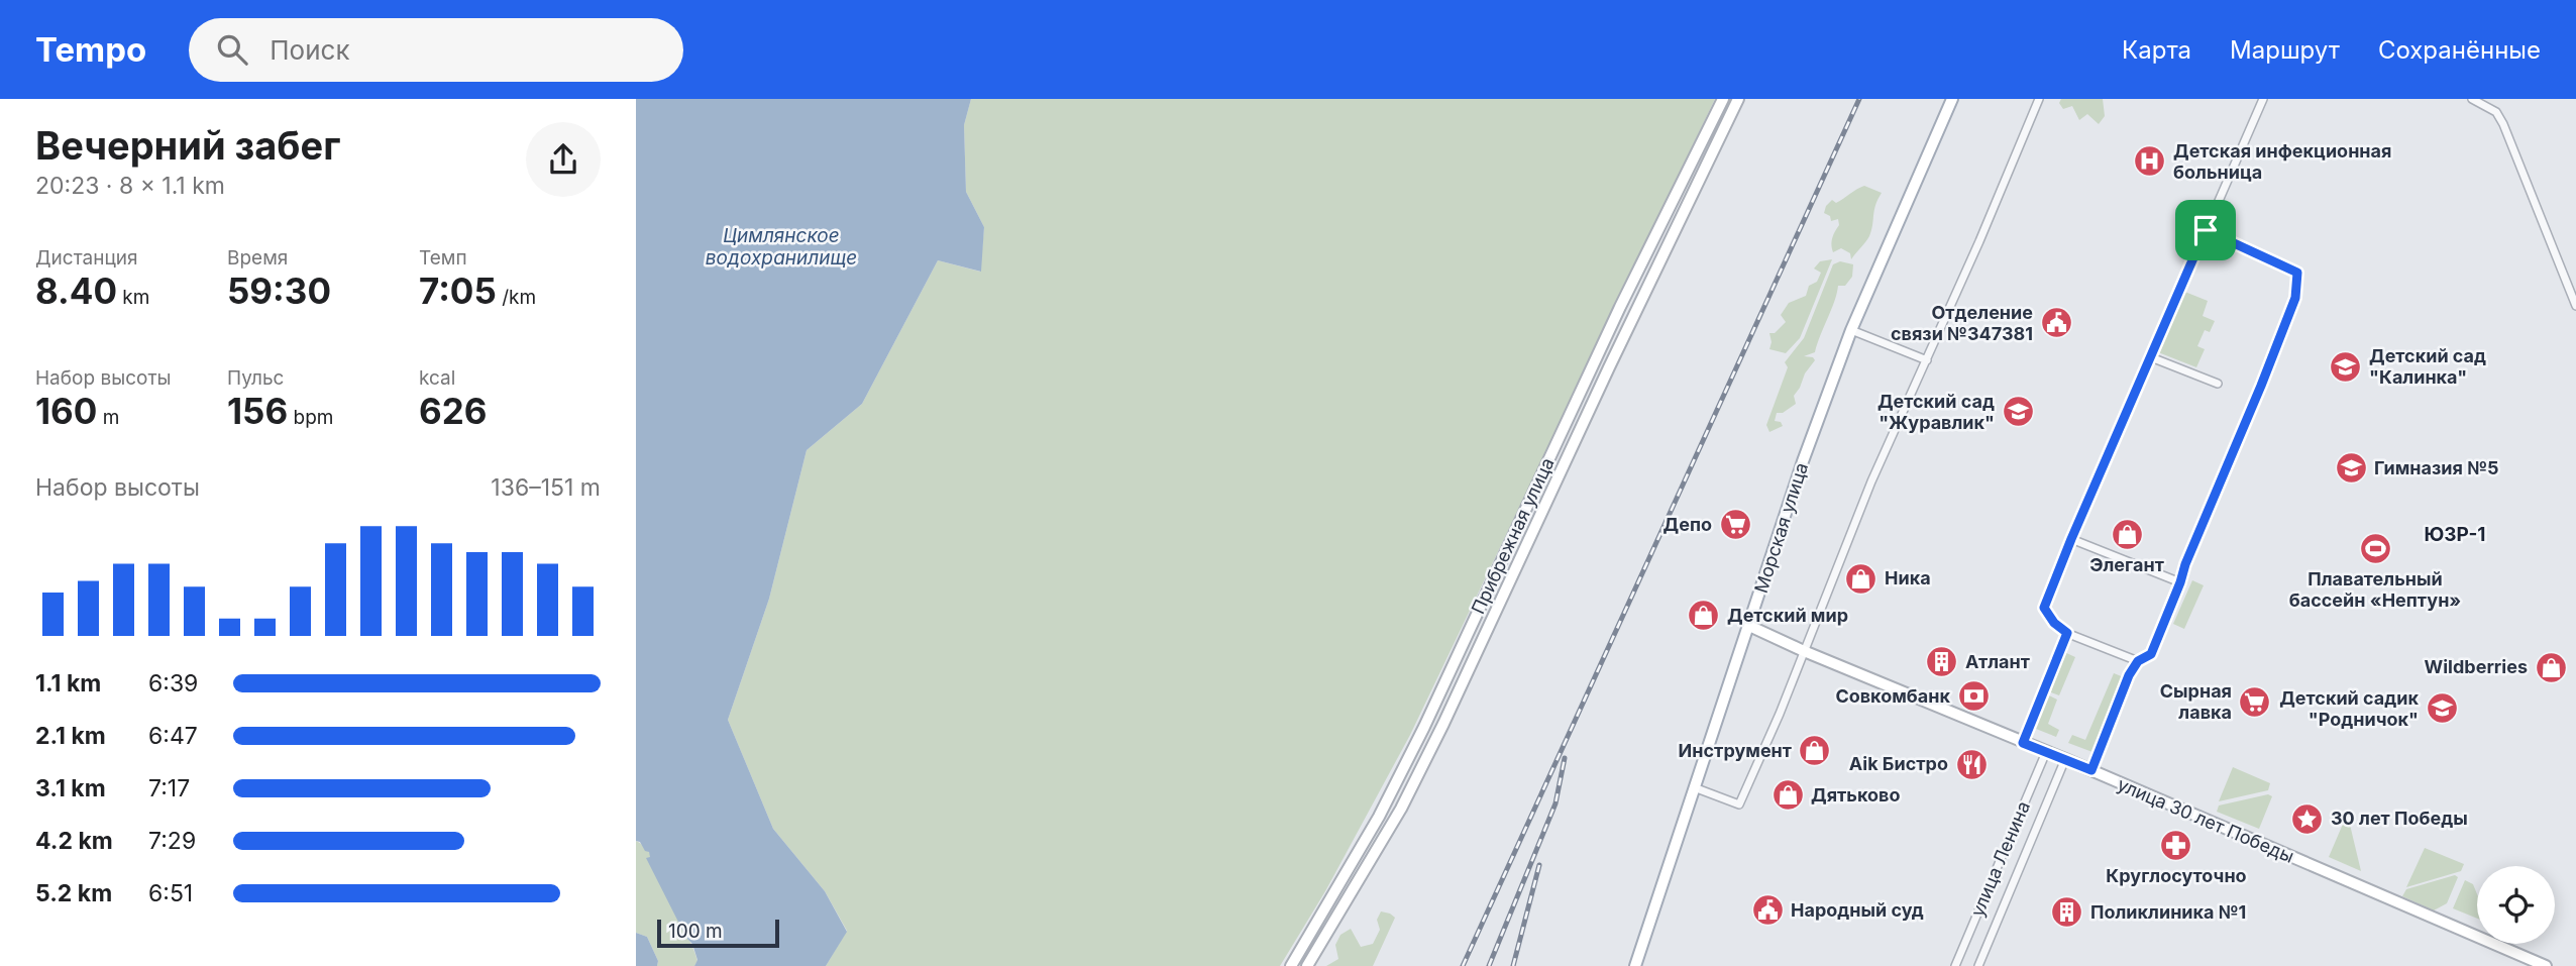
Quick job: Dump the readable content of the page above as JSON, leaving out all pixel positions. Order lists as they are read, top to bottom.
{
  "streets": {
    "main road": ["Морская улица", "Прибрежная улица", "улица 30 лет Победы"],
    "street": ["улица Ленина"]
  },
  "crossings": [
    ["Морская улица", "улица 30 лет Победы"],
    ["улица 30 лет Победы", "улица Ленина"]
  ],
  "districts": ["ЮЗР-1"],
  "water": ["Цимлянское водохранилище"],
  "places": {
    "hospital": ["Детская инфекционная больница"],
    "public building": ["Отделение связи №347381", "Народный суд"],
    "school or university": [
      "Детский сад \"Калинка\"",
      "Детский сад \"Журавлик\"",
      "Гимназия №5",
      "Детский садик \"Родничок\""
    ],
    "supermarket": ["Депо", "Сырная лавка"],
    "shop": [
      "Элегант",
      "Ника",
      "Детский мир",
      "Wildberries",
      "Инструмент",
      "Дятьково"
    ],
    "sports": ["Плавательный бассейн «Нептун»"],
    "building": ["Атлант", "Поликлиника №1"],
    "bank": ["Совкомбанк"],
    "restaurant": ["Aik Бистро"],
    "place": ["30 лет Победы"],
    "pharmacy": ["Круглосуточно"]
  },
  "scale_bar": "100 m",
  "page": {
    "header": "Tempo",
    "search": "Поиск",
    "nav": ["Карта", "Маршрут", "Сохранённые"],
    "heading": ["Вечерний забег", "20:23 · 8 × 1.1 km"],
    "stats": [
      ["Дистанция", "8.40 km"],
      ["Время", "59:30"],
      ["Темп", "7:05 /km"],
      ["Набор высоты", "160 m"],
      ["Пульс", "156 bpm"],
      ["kcal", "626"]
    ],
    "chart": ["Набор высоты", "136–151 m"],
    "list": [
      {
        "name": "1.1 km",
        "note": "6:39"
      },
      {
        "name": "2.1 km",
        "note": "6:47"
      },
      {
        "name": "3.1 km",
        "note": "7:17"
      },
      {
        "name": "4.2 km",
        "note": "7:29"
      },
      {
        "name": "5.2 km",
        "note": "6:51"
      }
    ],
    "scale": "100 m"
  }
}
